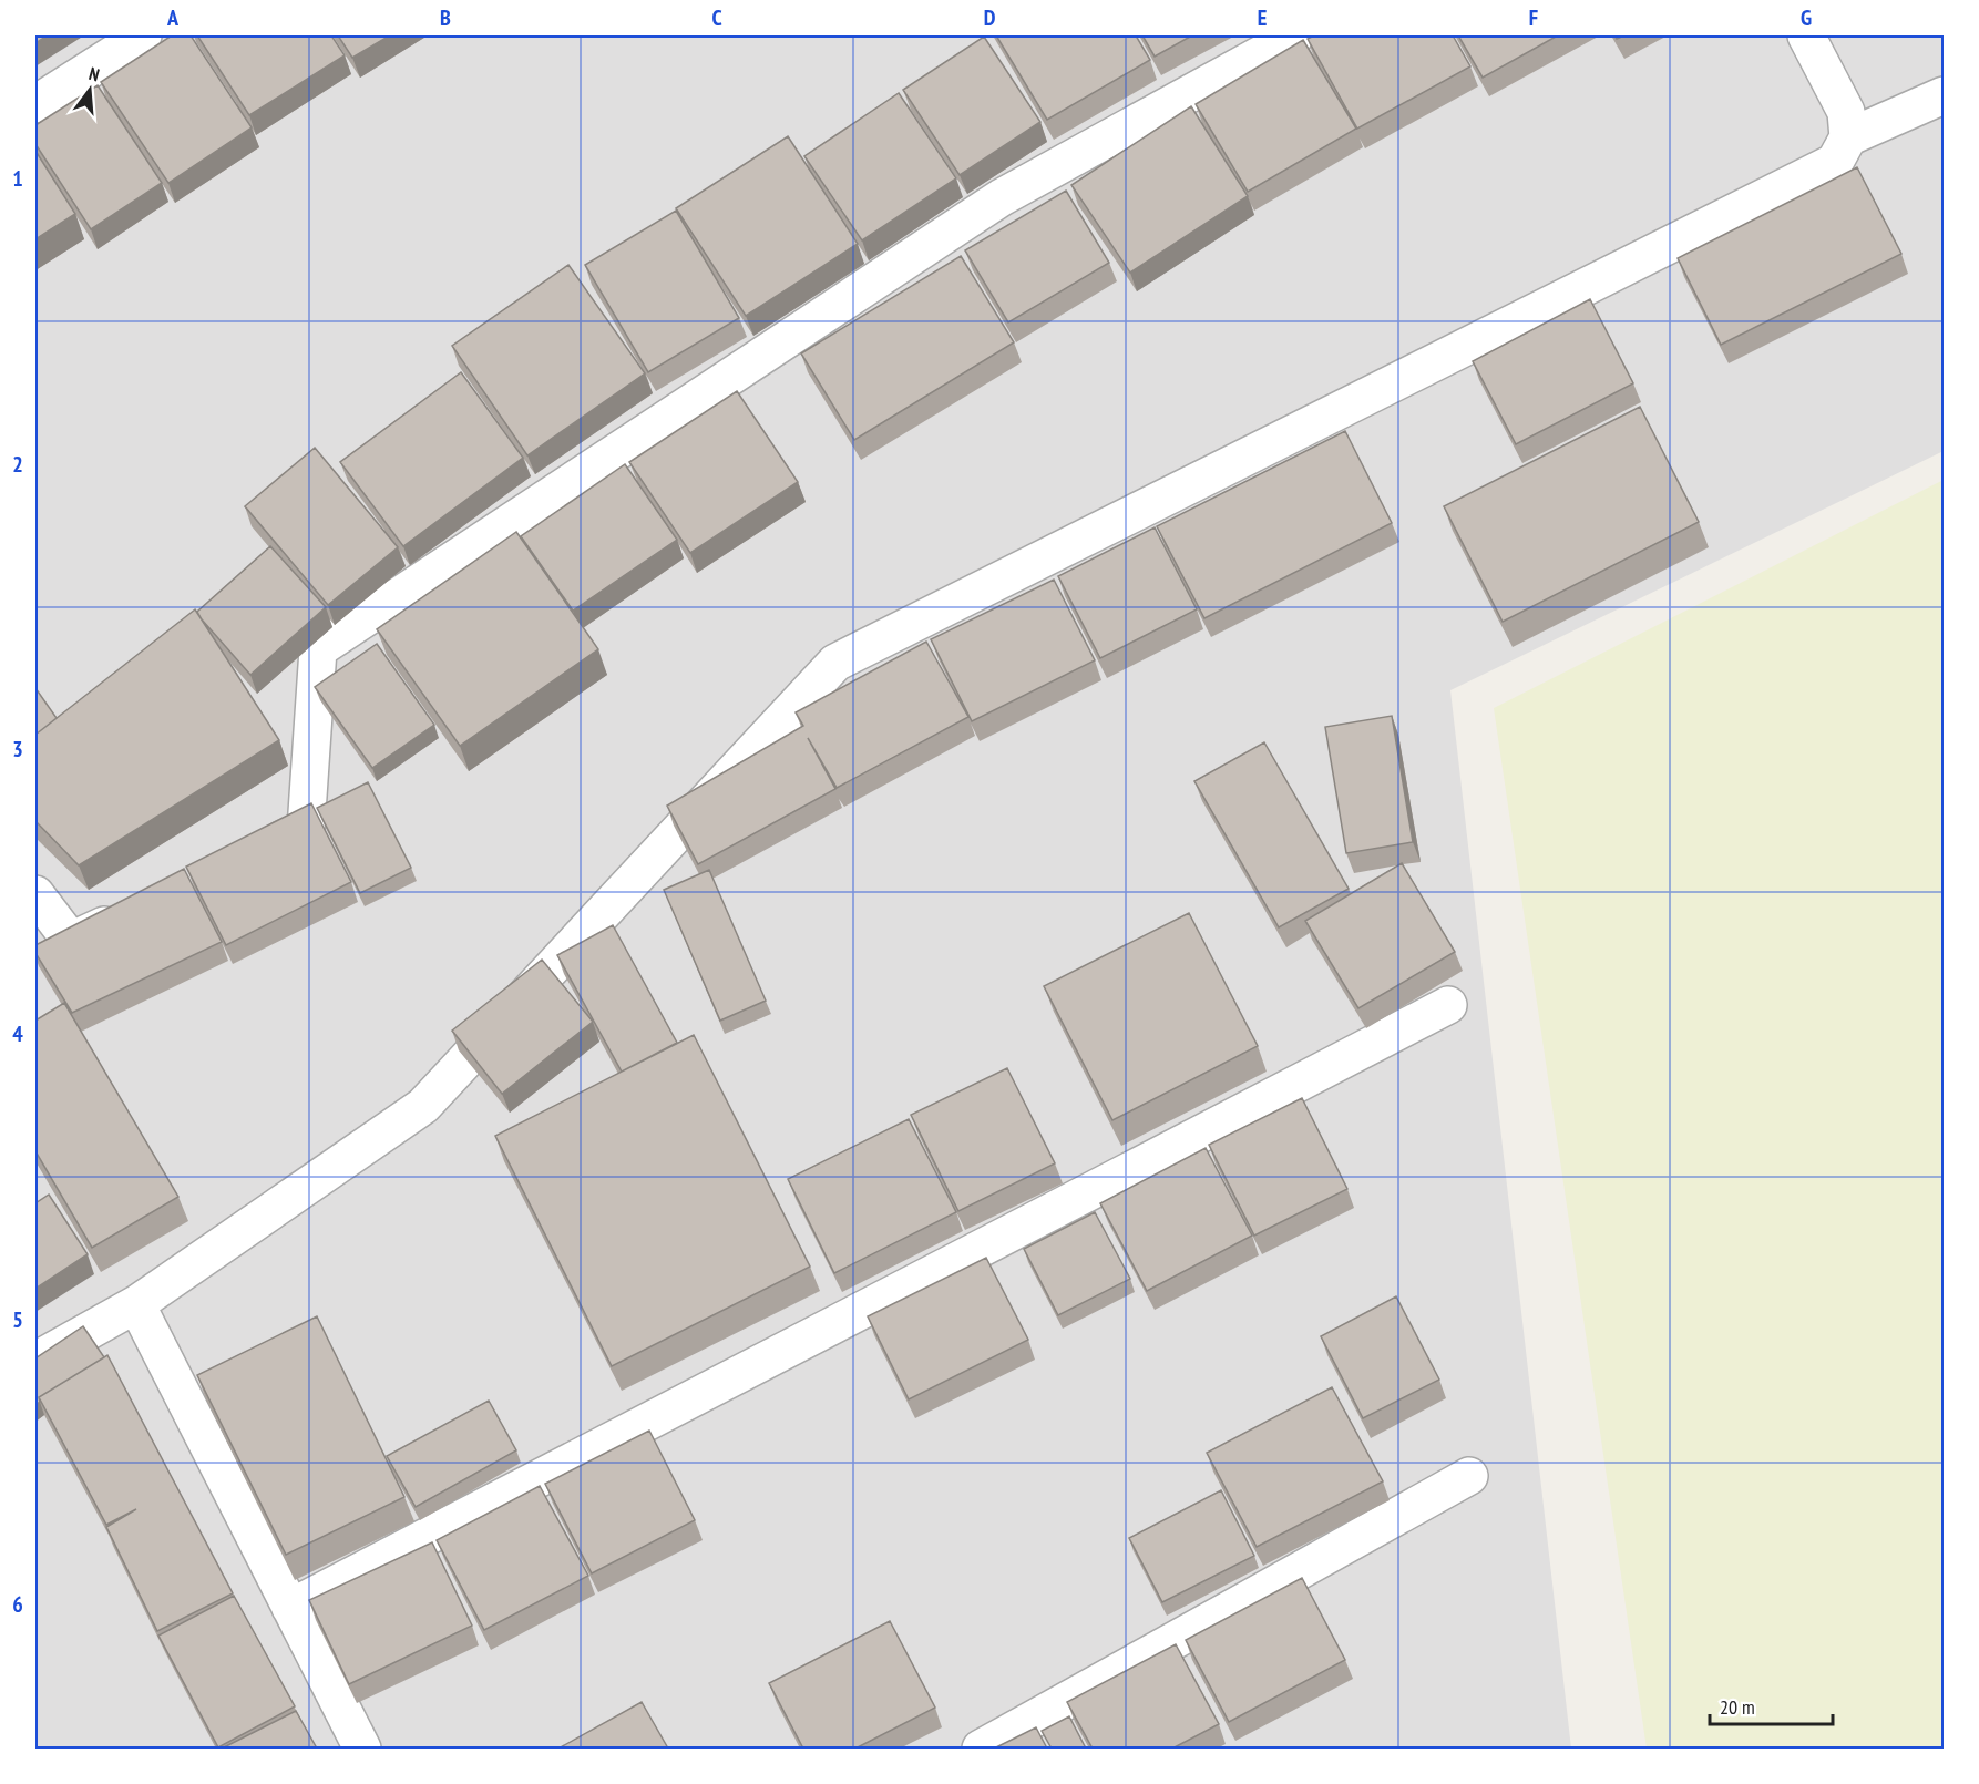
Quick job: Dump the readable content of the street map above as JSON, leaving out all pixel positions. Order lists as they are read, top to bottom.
{
  "scale_bar": "20 m",
  "north": "top",
  "grid": {
    "columns": [
      "A",
      "B",
      "C",
      "D",
      "E",
      "F",
      "G"
    ],
    "rows": [
      "1",
      "2",
      "3",
      "4",
      "5",
      "6"
    ]
  }
}
